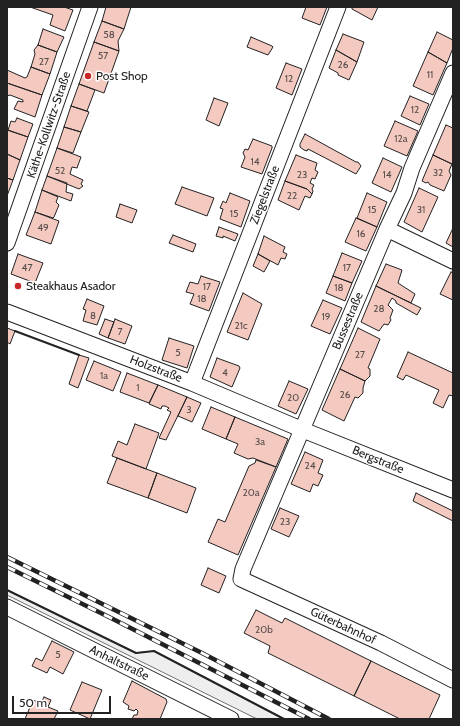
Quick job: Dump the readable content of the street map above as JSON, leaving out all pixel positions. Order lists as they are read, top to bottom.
{
  "streets": {
    "street": [
      "Käthe-Kollwitz-Straße",
      "Ziegelstraße",
      "Bussestraße",
      "Holzstraße",
      "Bergstraße",
      "Güterbahnhof",
      "Anhaltstraße"
    ]
  },
  "crossings": [
    ["Ziegelstraße", "Holzstraße"],
    ["Bussestraße", "Holzstraße"],
    ["Bussestraße", "Bergstraße"],
    ["Bussestraße", "Güterbahnhof"],
    ["Holzstraße", "Bergstraße"]
  ],
  "places": ["Post Shop", "Steakhaus Asador"],
  "house_numbers": [
    "58",
    "57",
    "27",
    "26",
    "11",
    "12",
    "12",
    "12a",
    "14",
    "52",
    "32",
    "23",
    "14",
    "22",
    "15",
    "31",
    "15",
    "49",
    "16",
    "47",
    "17",
    "17",
    "18",
    "18",
    "28",
    "8",
    "19",
    "21c",
    "7",
    "5",
    "27",
    "4",
    "1a",
    "1",
    "26",
    "20",
    "3",
    "3a",
    "24",
    "20a",
    "23",
    "20b",
    "5"
  ],
  "scale_bar": "50 m"
}
